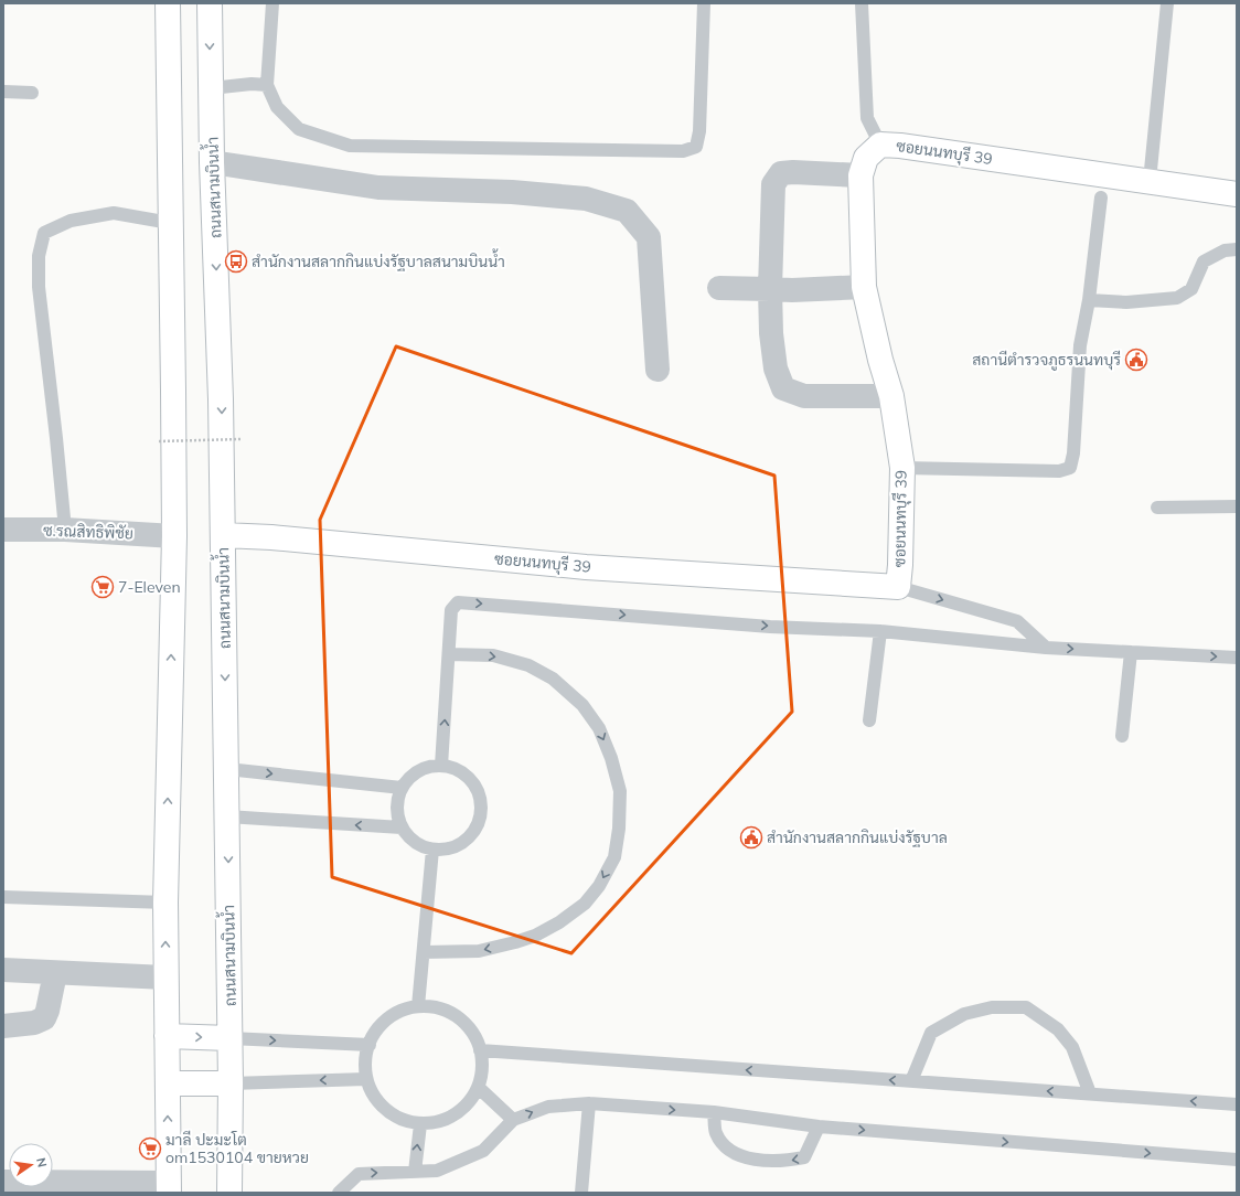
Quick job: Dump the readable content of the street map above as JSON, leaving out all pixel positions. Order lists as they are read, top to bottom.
{
  "streets": {
    "main road": ["ซอยนนทบุรี 39", "ถนนสนามบินน้ำ"],
    "street": ["ซ.รณสิทธิพิชัย"]
  },
  "crossings": [
    ["ซอยนนทบุรี 39", "ถนนสนามบินน้ำ"]
  ],
  "places": {
    "bus stop": ["สำนักงานสลากกินแบ่งรัฐบาลสนามบินน้ำ"],
    "public building": ["สถานีตำรวจภูธรนนทบุรี", "สำนักงานสลากกินแบ่งรัฐบาล"],
    "supermarket": ["7-Eleven", "มาลี ปะมะโต om1530104 ขายหวย"]
  },
  "north": "right"
}
